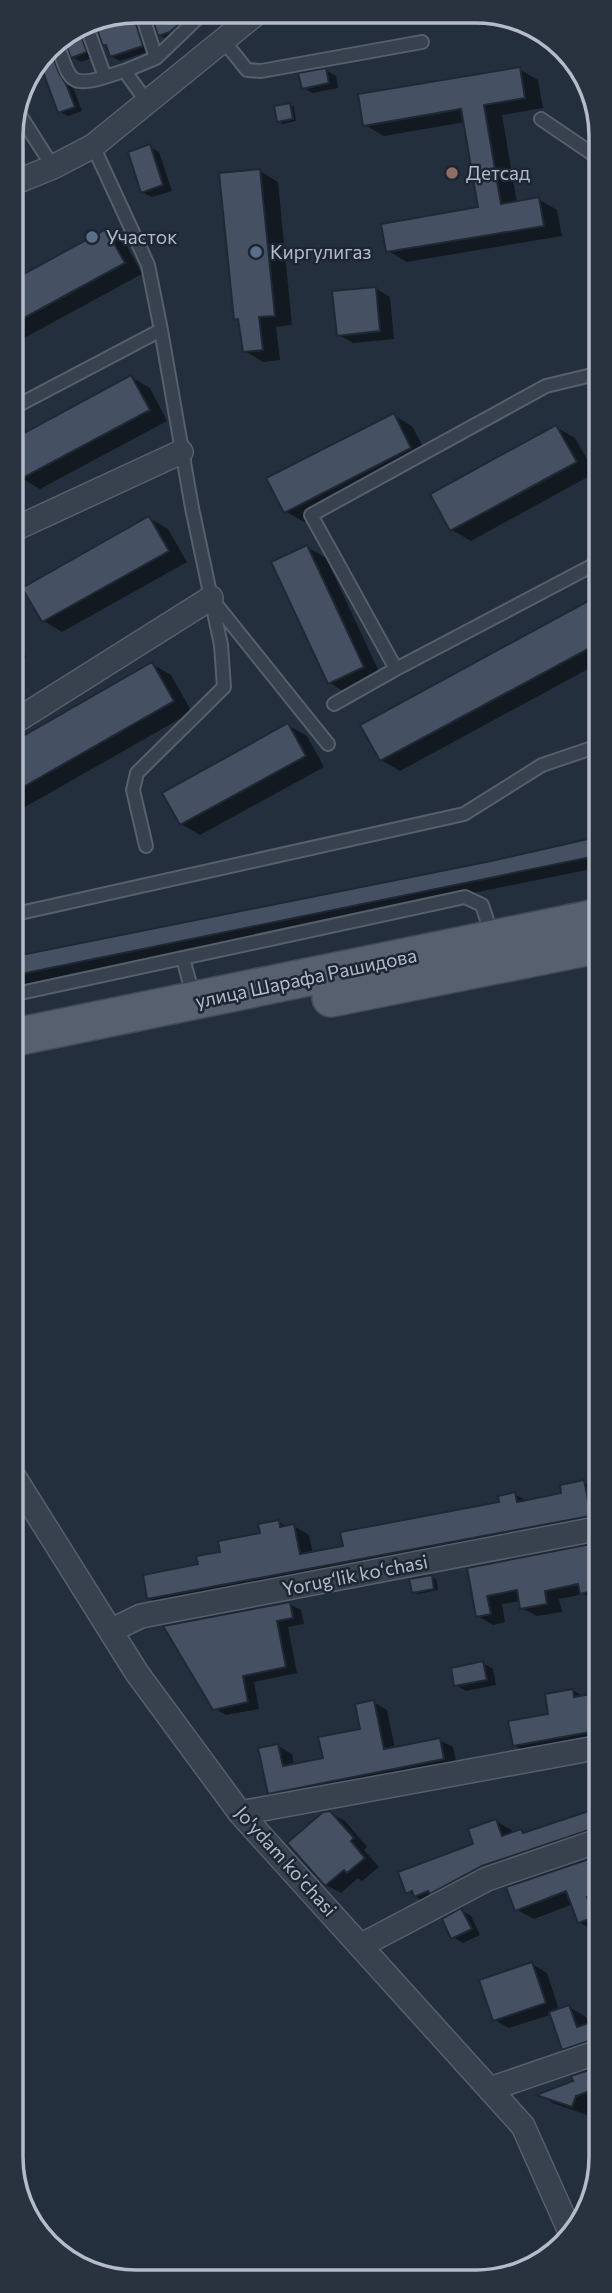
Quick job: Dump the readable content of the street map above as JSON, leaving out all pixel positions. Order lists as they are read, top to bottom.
{
  "streets": {
    "main road": ["улица Шарафа Рашидова"],
    "street": ["Yorugʻlik koʻchasi", "Jo'ydam ko'chasi"]
  },
  "crossings": [
    ["Yorugʻlik koʻchasi", "Jo'ydam ko'chasi"]
  ],
  "places": ["Детсад", "Участок", "Киргулигаз"]
}
